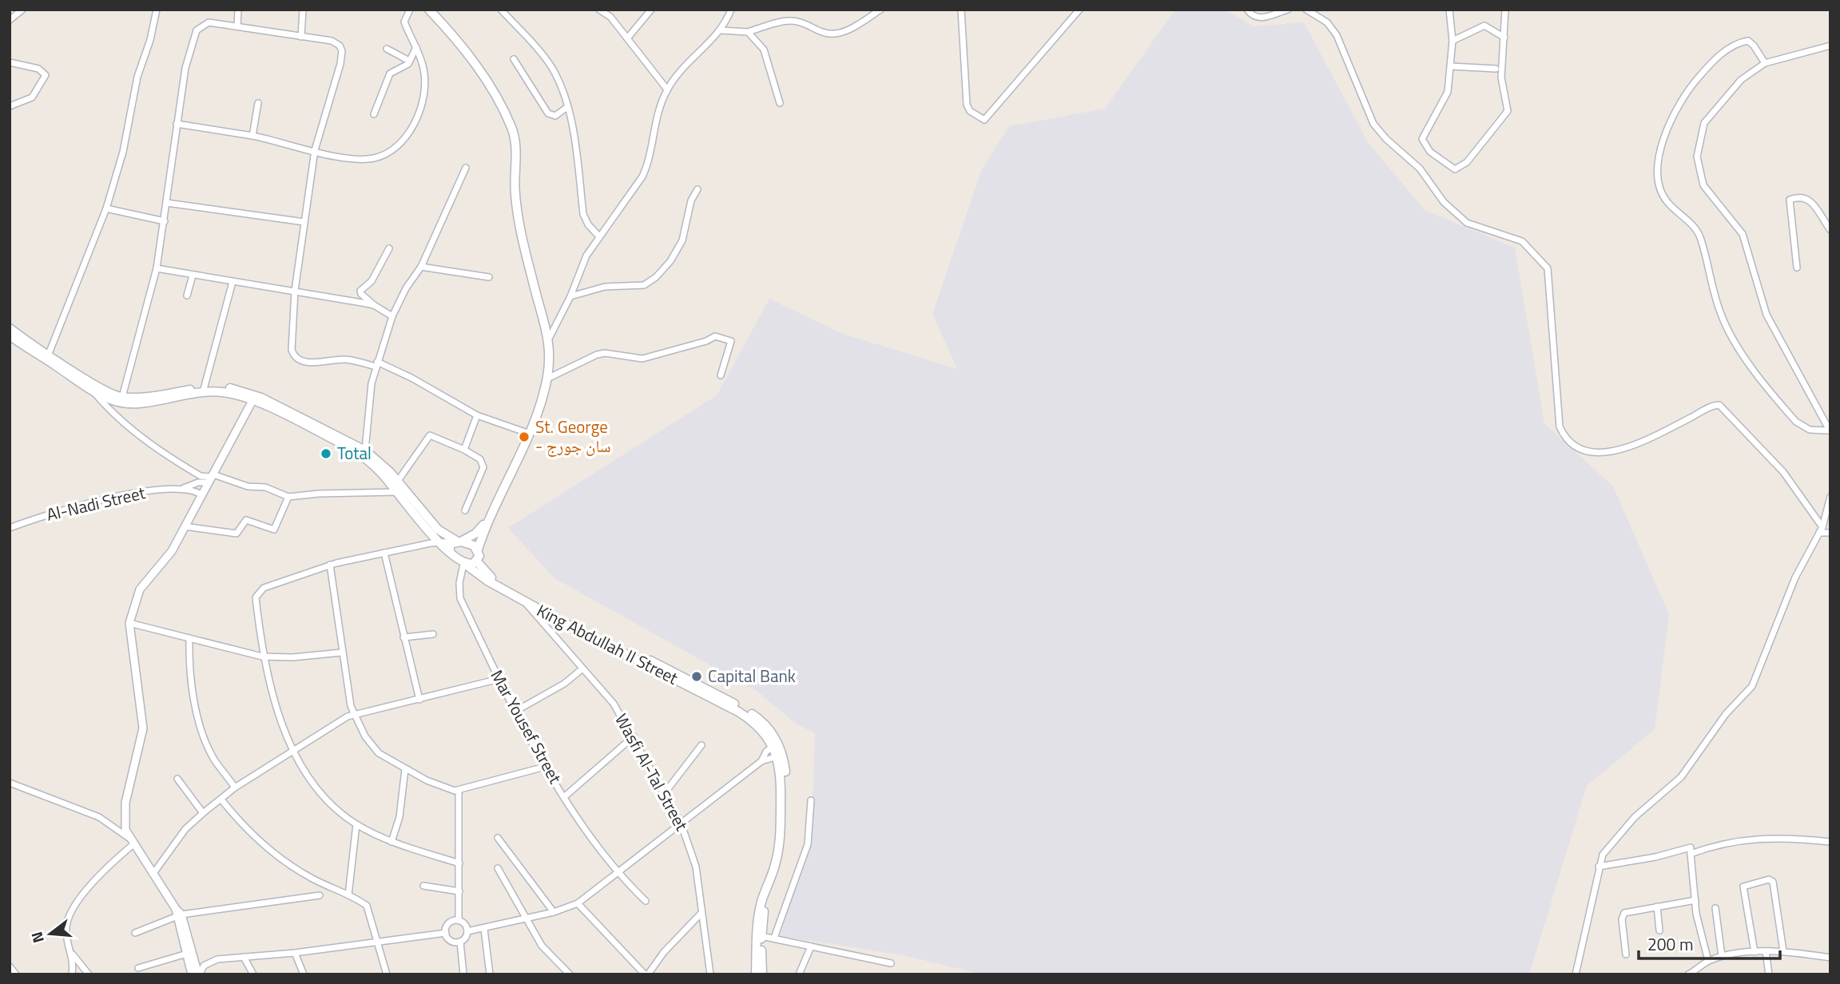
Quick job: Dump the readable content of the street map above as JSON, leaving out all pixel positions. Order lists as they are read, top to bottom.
{
  "streets": {
    "main road": ["King Abdullah II Street"],
    "street": ["Al-Nadi Street", "Mar Yousef Street", "Wasfi Al-Tal Street"]
  },
  "crossings": [
    ["King Abdullah II Street", "Mar Yousef Street"],
    ["King Abdullah II Street", "Wasfi Al-Tal Street"]
  ],
  "places": ["St. George - سان جورج", "Total", "Capital Bank"],
  "scale_bar": "200 m",
  "north": "left"
}
